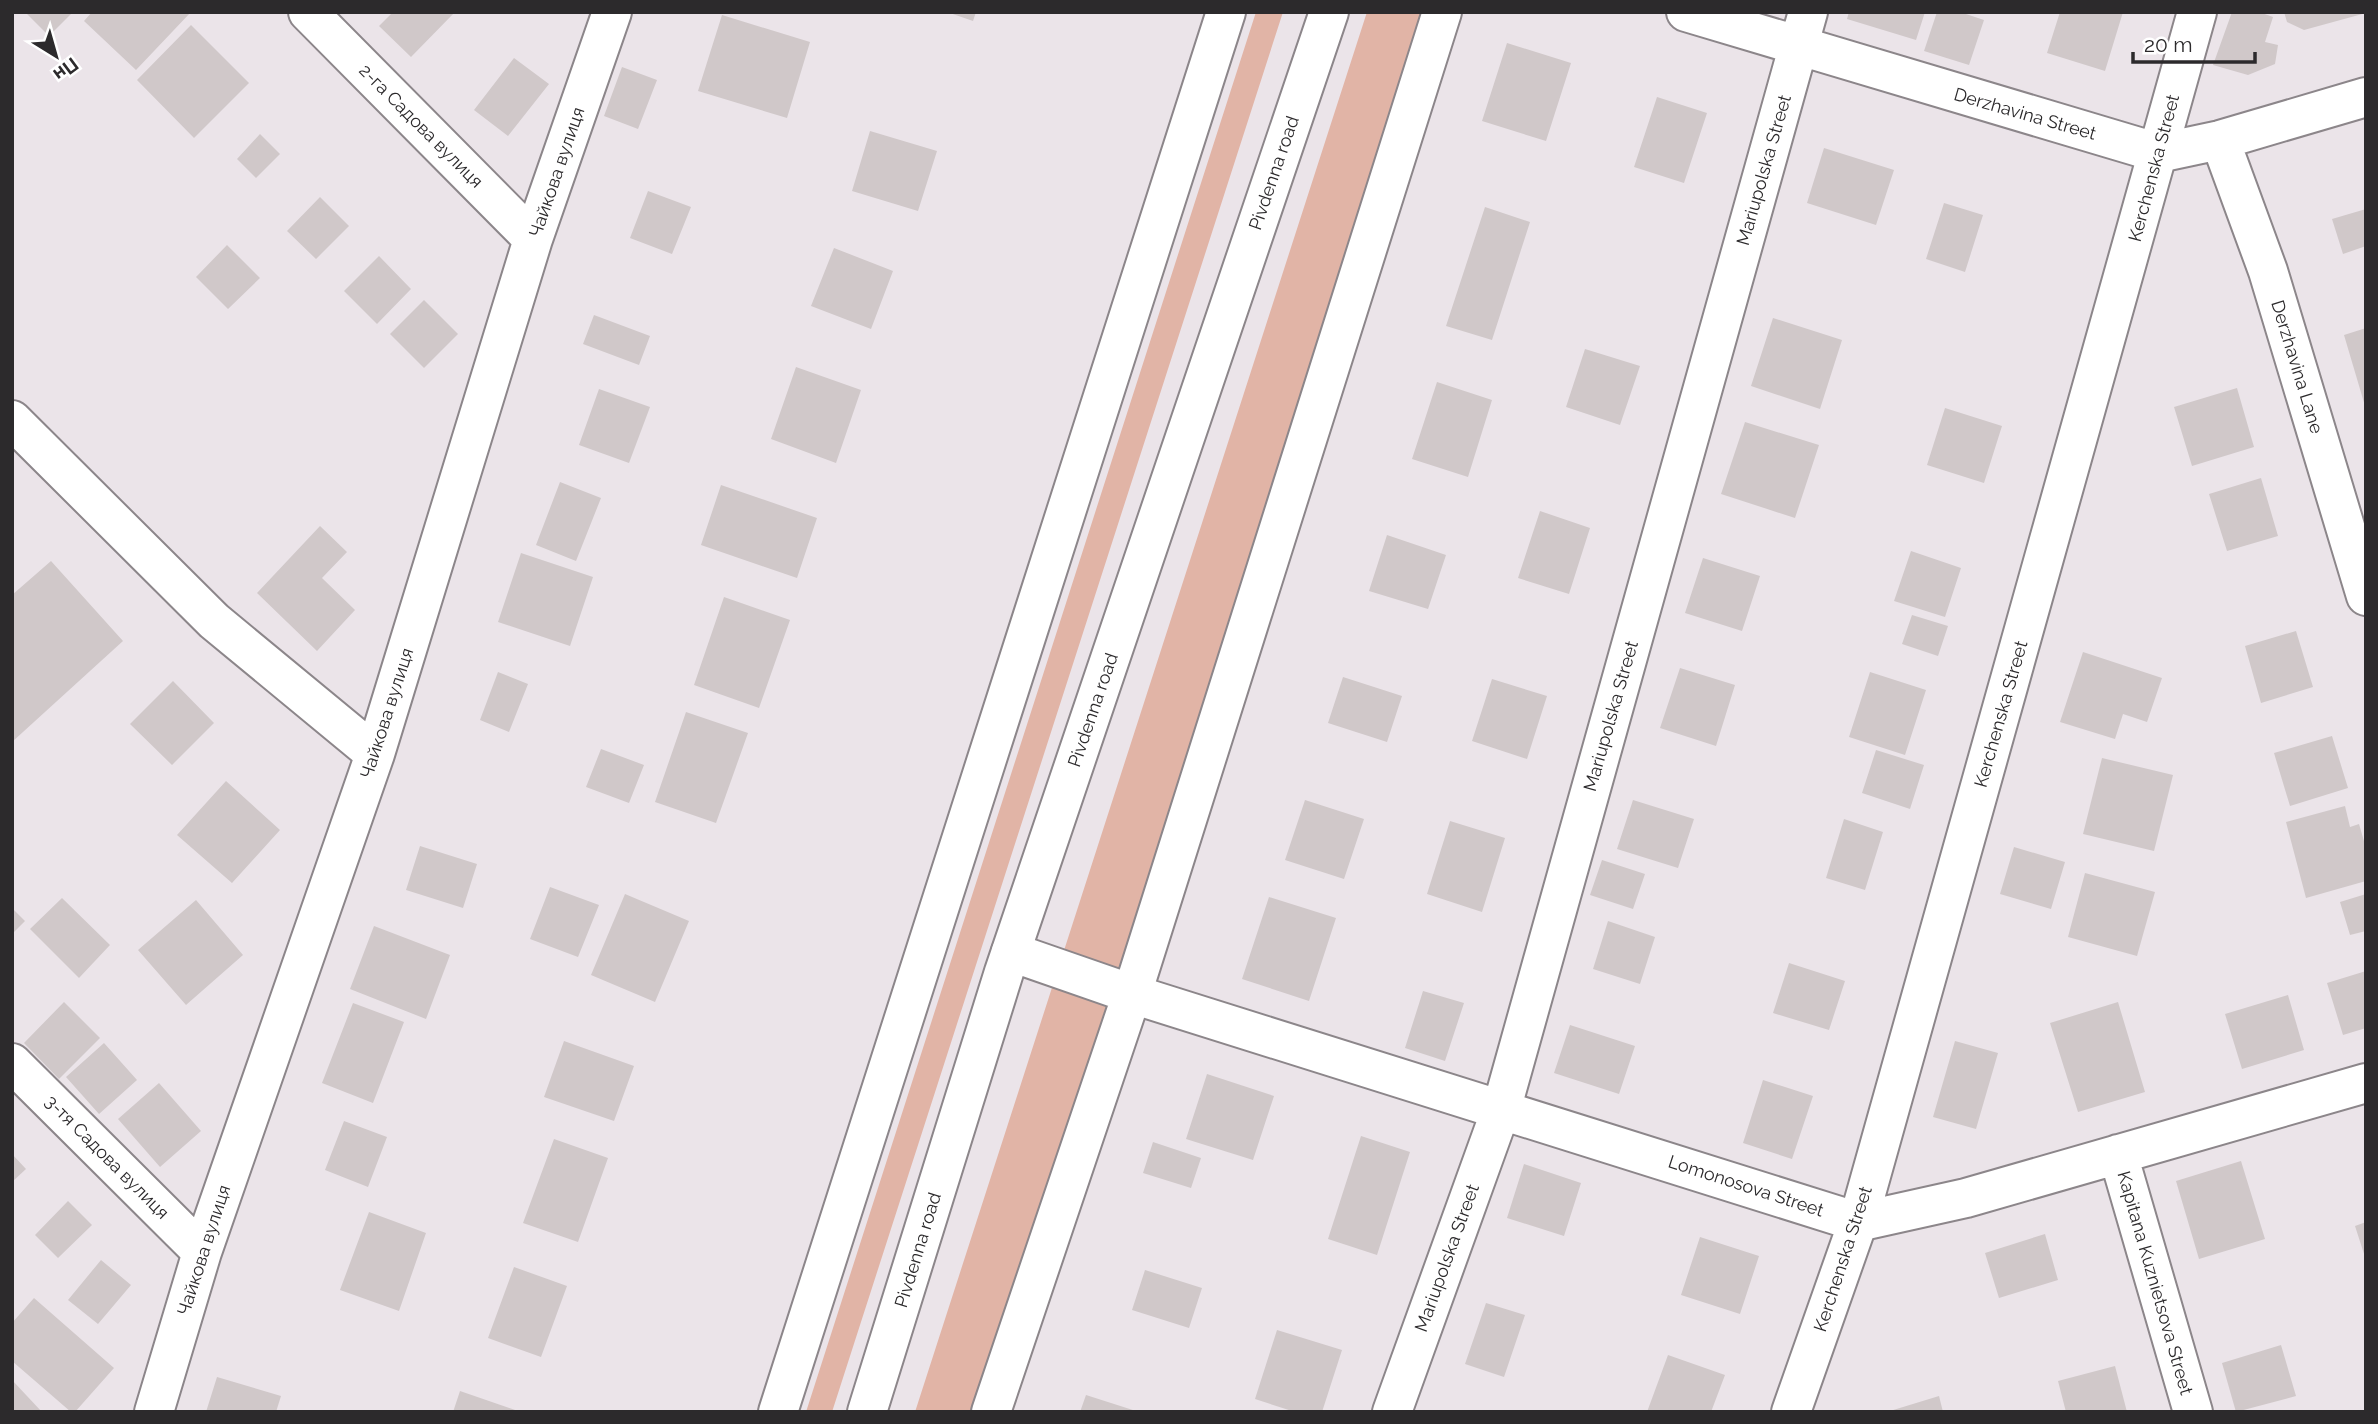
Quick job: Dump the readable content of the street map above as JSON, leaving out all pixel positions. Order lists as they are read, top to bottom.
{
  "streets": {
    "street": [
      "Derzhavina Street",
      "2-га Садова вулиця",
      "Kerchenska Street",
      "Mariupolska Street",
      "Чайкова вулиця",
      "Pivdenna road",
      "Derzhavina Lane",
      "3-тя Садова вулиця",
      "Lomonosova Street",
      "Kapitana Kuznietsova Street"
    ]
  },
  "crossings": [
    ["Derzhavina Street", "Kerchenska Street"],
    ["Derzhavina Street", "Mariupolska Street"],
    ["Derzhavina Street", "Derzhavina Lane"],
    ["2-га Садова вулиця", "Чайкова вулиця"],
    ["Kerchenska Street", "Lomonosova Street"],
    ["Mariupolska Street", "Lomonosova Street"],
    ["Чайкова вулиця", "3-тя Садова вулиця"],
    ["Pivdenna road", "Lomonosova Street"]
  ],
  "scale_bar": "20 m",
  "north": "bottom right"
}
